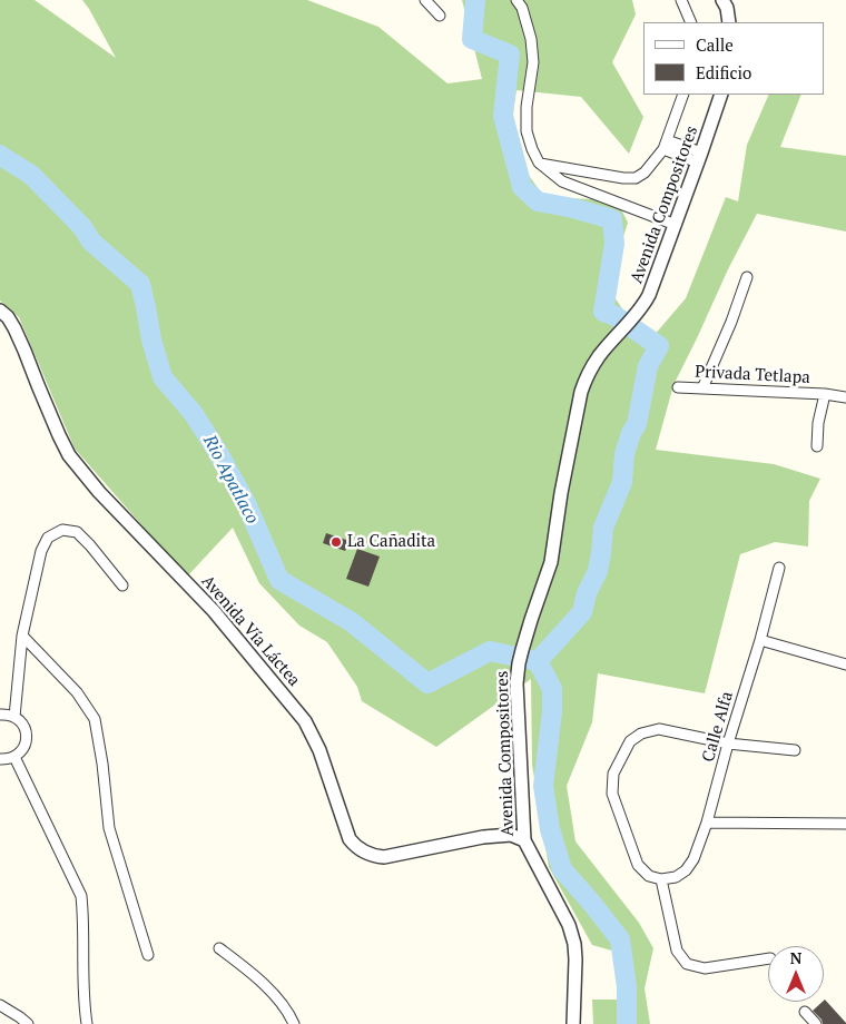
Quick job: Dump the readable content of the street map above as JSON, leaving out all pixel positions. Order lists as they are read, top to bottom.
{
  "streets": {
    "street": [
      "Avenida Compositores",
      "Privada Tetlapa",
      "Avenida Vía Láctea",
      "Calle Alfa"
    ]
  },
  "crossings": [
    ["Avenida Compositores", "Avenida Vía Láctea"]
  ],
  "water": ["Rio Apatlaco"],
  "places": ["La Cañadita"],
  "legend": ["Calle", "Edificio"],
  "north": "top"
}
